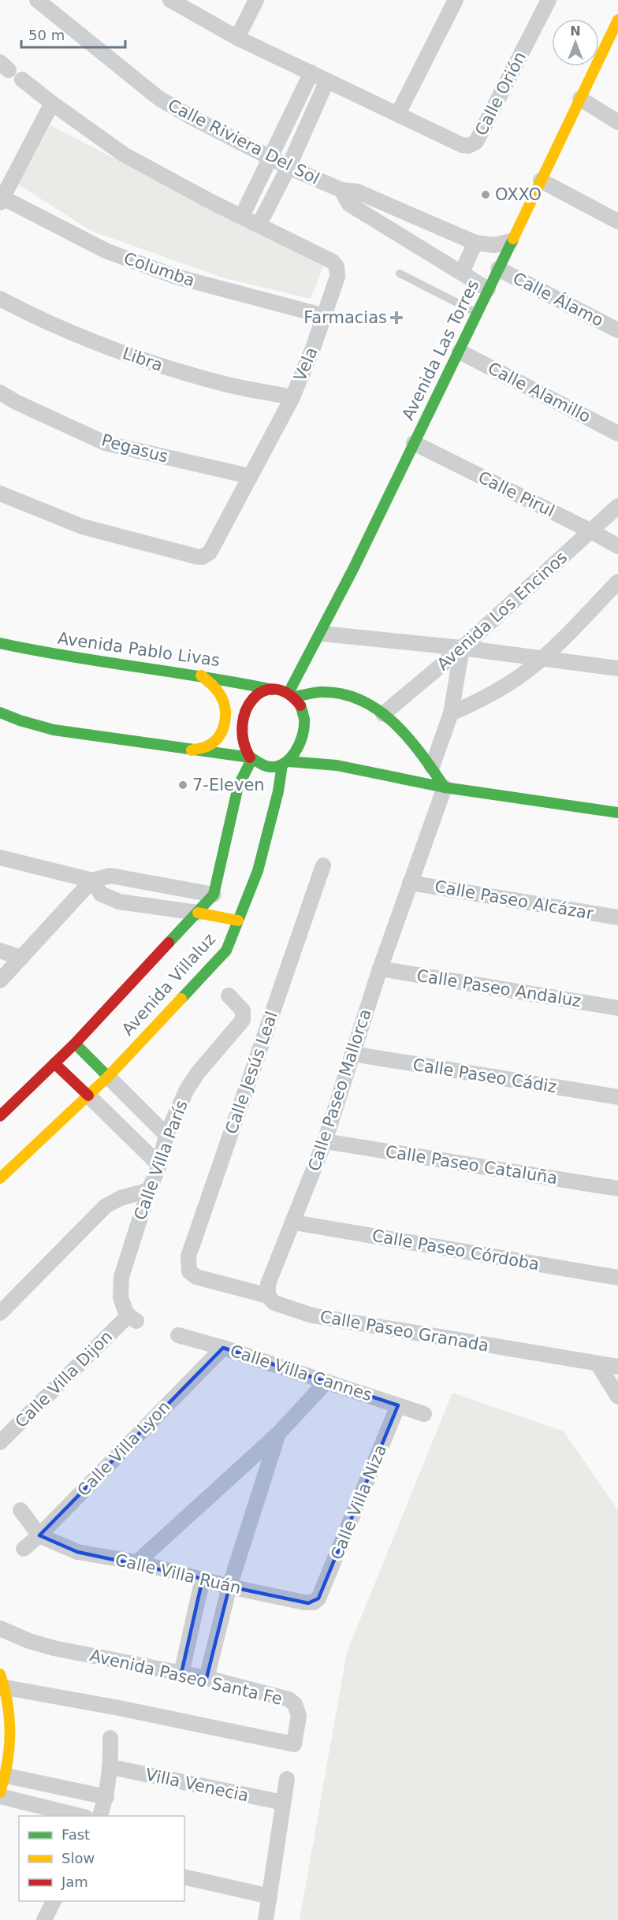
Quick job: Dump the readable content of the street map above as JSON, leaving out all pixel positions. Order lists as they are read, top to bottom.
{
  "streets": {
    "street": [
      "Calle Orión",
      "Calle Riviera Del Sol",
      "Columba",
      "Calle Álamo",
      "Avenida Las Torres",
      "Libra",
      "Vela",
      "Calle Alamillo",
      "Pegasus",
      "Calle Pirul",
      "Avenida Los Encinos",
      "Avenida Pablo Livas",
      "Calle Paseo Alcázar",
      "Avenida Villaluz",
      "Calle Paseo Andaluz",
      "Calle Jesús Leal",
      "Calle Paseo Cádiz",
      "Calle Paseo Mallorca",
      "Calle Villa París",
      "Calle Paseo Cataluña",
      "Calle Paseo Córdoba",
      "Calle Paseo Granada",
      "Calle Villa Cannes",
      "Calle Villa Dijon",
      "Calle Villa Lyon",
      "Calle Villa Niza",
      "Calle Villa Ruán",
      "Avenida Paseo Santa Fe",
      "Villa Venecia"
    ]
  },
  "crossings": [
    ["Calle Riviera Del Sol", "Avenida Las Torres"],
    ["Columba", "Vela"],
    ["Calle Álamo", "Avenida Las Torres"],
    ["Avenida Las Torres", "Calle Alamillo"],
    ["Avenida Las Torres", "Calle Pirul"],
    ["Avenida Las Torres", "Avenida Pablo Livas"],
    ["Avenida Las Torres", "Avenida Villaluz"],
    ["Libra", "Vela"],
    ["Vela", "Pegasus"],
    ["Calle Pirul", "Avenida Los Encinos"],
    ["Avenida Pablo Livas", "Avenida Villaluz"],
    ["Calle Paseo Alcázar", "Calle Paseo Mallorca"],
    ["Calle Paseo Andaluz", "Calle Paseo Mallorca"],
    ["Calle Jesús Leal", "Calle Paseo Granada"],
    ["Calle Paseo Cádiz", "Calle Paseo Mallorca"],
    ["Calle Paseo Mallorca", "Calle Paseo Cataluña"],
    ["Calle Paseo Mallorca", "Calle Paseo Córdoba"],
    ["Calle Paseo Mallorca", "Calle Paseo Granada"],
    ["Calle Villa París", "Calle Villa Dijon"],
    ["Calle Villa Cannes", "Calle Villa Lyon"],
    ["Calle Villa Cannes", "Calle Villa Niza"],
    ["Calle Villa Lyon", "Calle Villa Ruán"],
    ["Calle Villa Niza", "Calle Villa Ruán"]
  ],
  "places": {
    "other": ["OXXO", "7-Eleven"],
    "health": ["Farmacias"]
  },
  "legend": ["Fast", "Slow", "Jam"],
  "scale_bar": "50 m",
  "north": "top"
}
